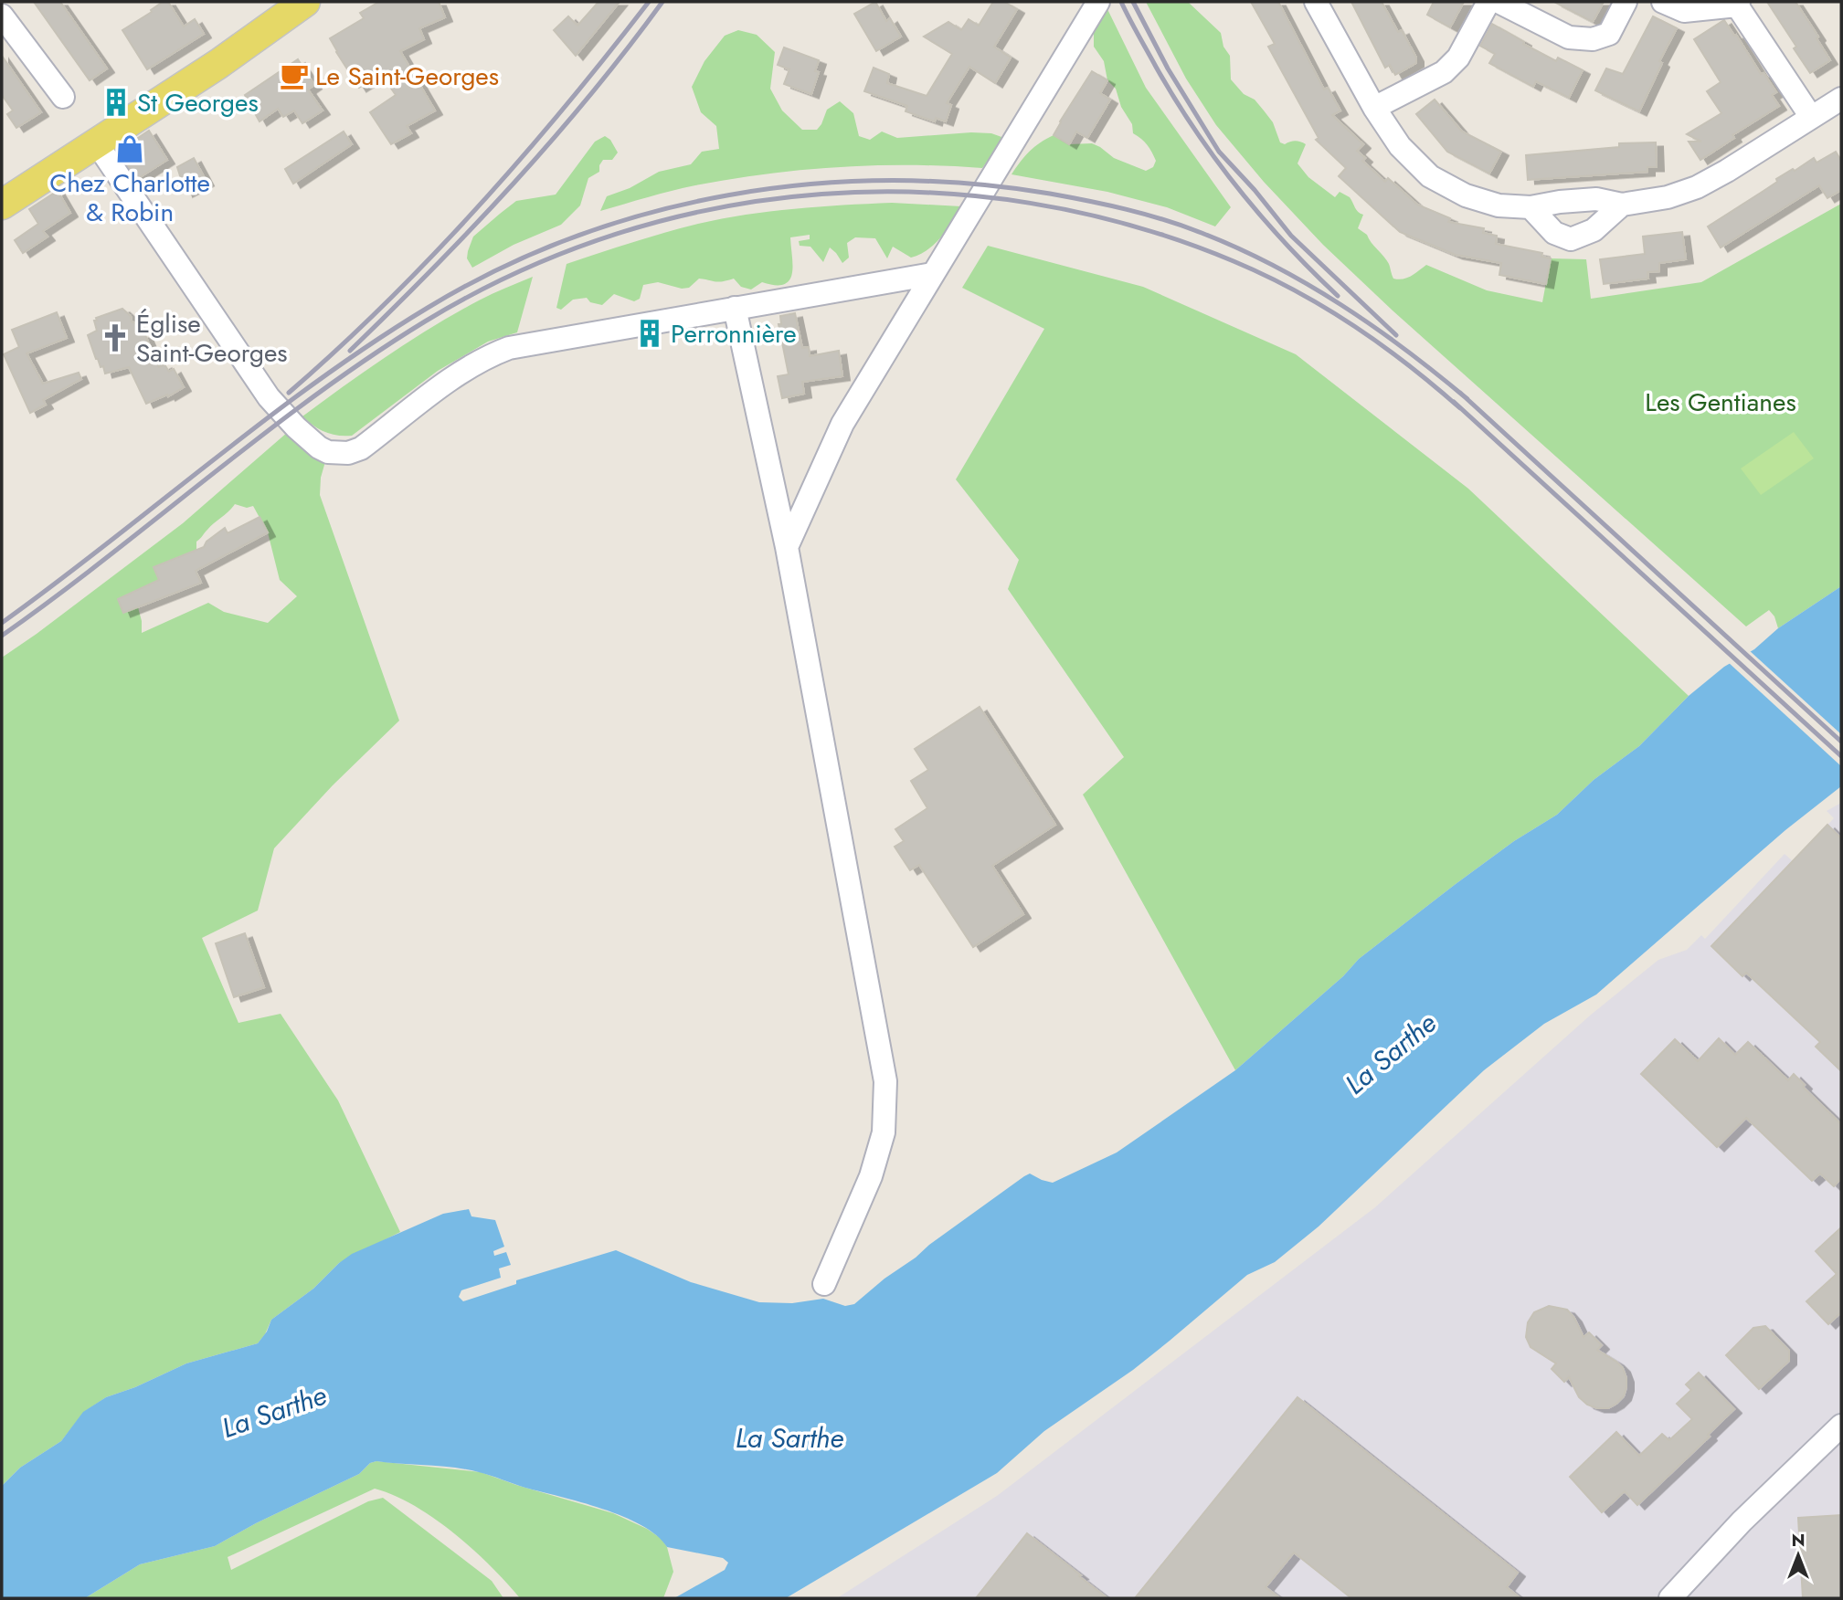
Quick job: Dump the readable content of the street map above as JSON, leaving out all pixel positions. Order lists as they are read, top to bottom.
{
  "water": ["La Sarthe"],
  "parks": ["Les Gentianes"],
  "places": {
    "cafe": ["Le Saint-Georges"],
    "building": ["St Georges", "Perronnière"],
    "shop": ["Chez Charlotte & Robin"],
    "church": ["Église Saint-Georges"]
  },
  "north": "top"
}
